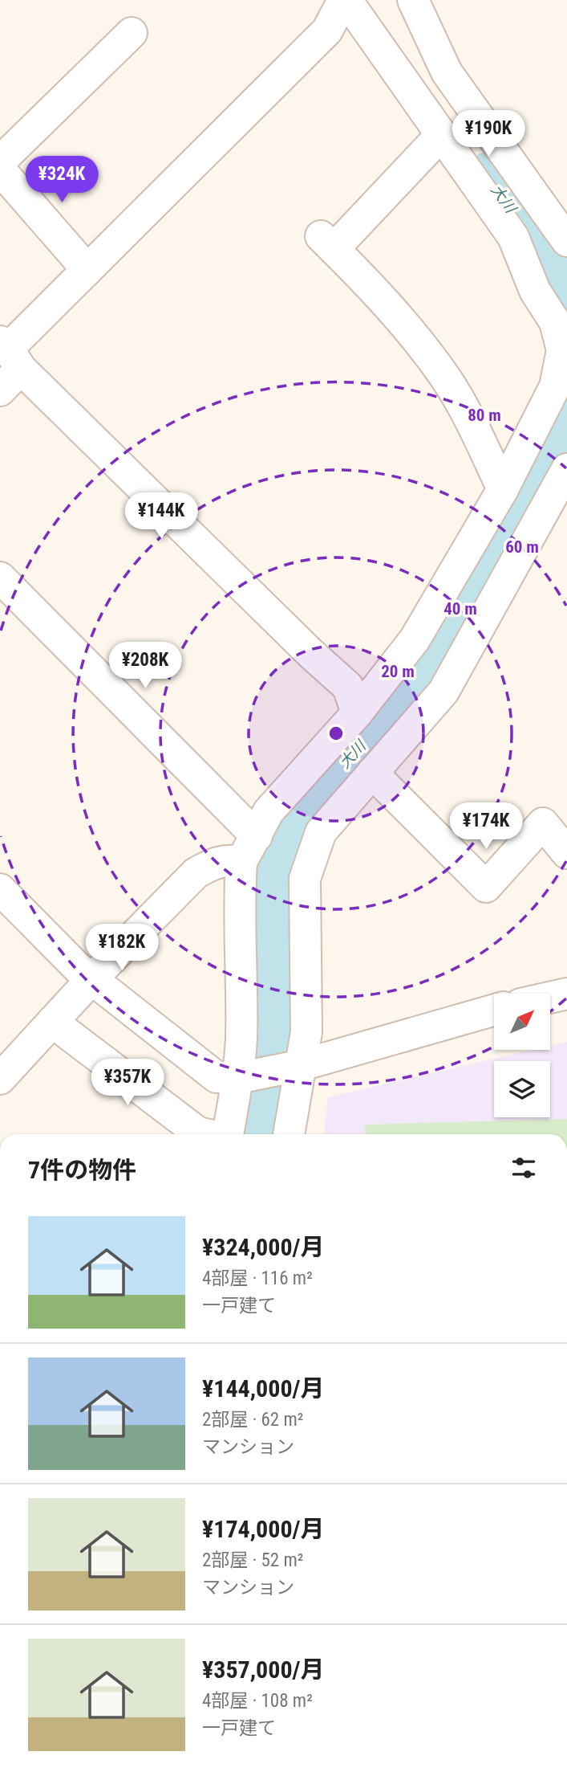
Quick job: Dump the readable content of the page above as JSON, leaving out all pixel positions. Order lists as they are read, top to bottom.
{
  "water": ["大川"],
  "north": "top right",
  "page": {
    "price": [
      "¥190K",
      "¥324K",
      "¥144K",
      "¥208K",
      "¥174K",
      "¥182K",
      "¥357K"
    ],
    "heading": "7件の物件",
    "list": [
      {
        "name": "¥324,000/月",
        "note": "4部屋 · 116 m² · 一戸建て"
      },
      {
        "name": "¥144,000/月",
        "note": "2部屋 · 62 m² · マンション"
      },
      {
        "name": "¥174,000/月",
        "note": "2部屋 · 52 m² · マンション"
      },
      {
        "name": "¥357,000/月",
        "note": "4部屋 · 108 m² · 一戸建て"
      }
    ]
  },
  "rings": [
    "80 m",
    "60 m",
    "40 m",
    "20 m"
  ]
}
